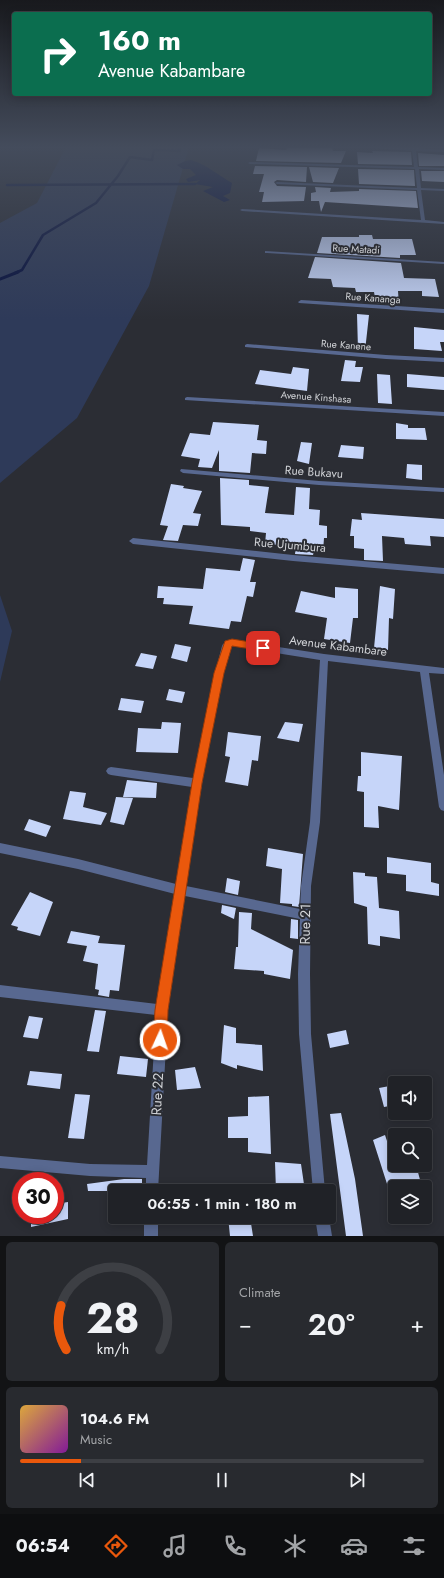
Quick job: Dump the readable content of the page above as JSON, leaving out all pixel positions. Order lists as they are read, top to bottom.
{
  "streets": {
    "street": [
      "Rue Matadi",
      "Rue Kananga",
      "Rue Kanene",
      "Avenue Kinshasa",
      "Rue Bukavu",
      "Rue Ujumbura",
      "Avenue Kabambare",
      "Rue 21",
      "Rue 22"
    ]
  },
  "crossings": [
    ["Avenue Kabambare", "Rue 21"],
    ["Avenue Kabambare", "Rue 22"]
  ],
  "page": {
    "turn": ["160 m", "Avenue Kabambare"],
    "limit": "30",
    "trip": "06:55 · 1 min · 180 m",
    "tile": "Climate",
    "heat": ["−", "20°", "+"],
    "song": ["104.6 FM", "Music"],
    "tabs": "06:54",
    "gauge": ["28", "km/h"]
  }
}
